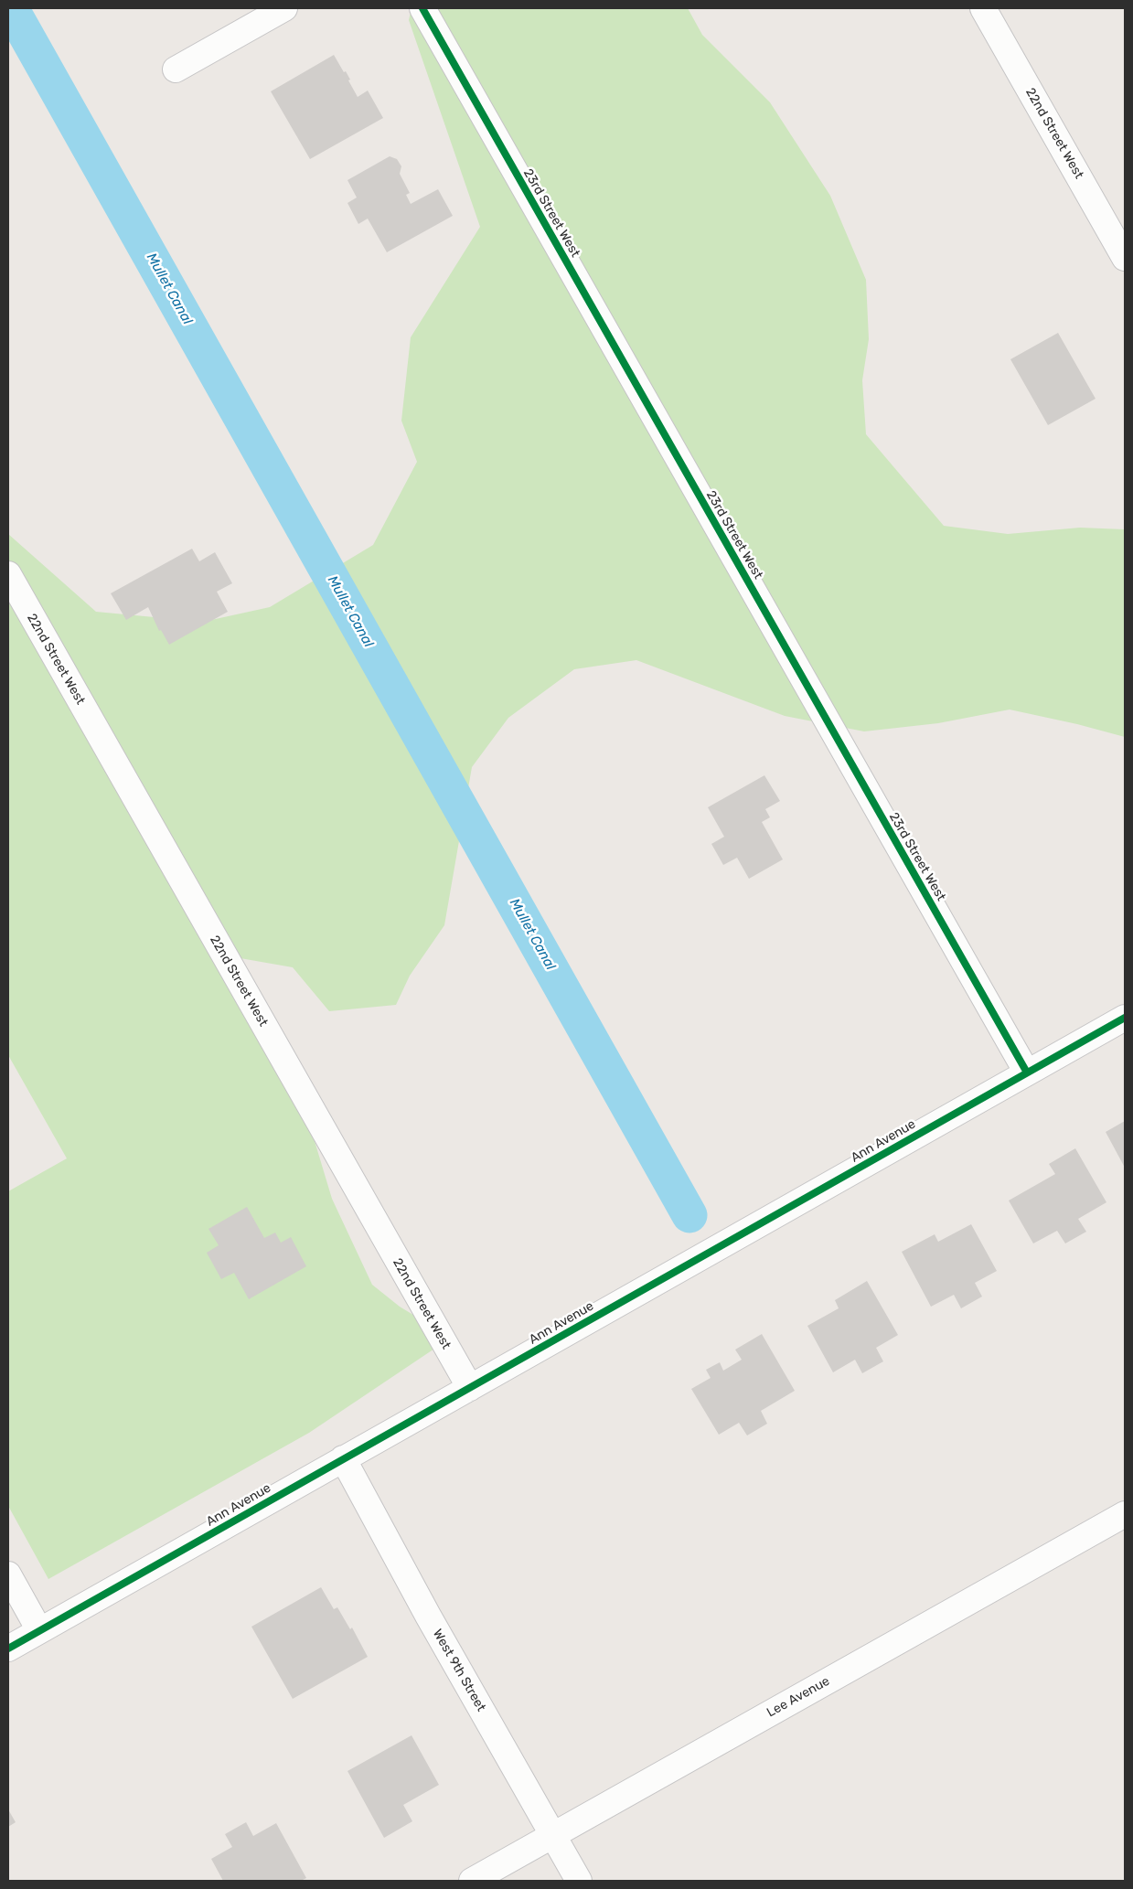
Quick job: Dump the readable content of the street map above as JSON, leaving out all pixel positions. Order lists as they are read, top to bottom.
{
  "streets": {
    "street": [
      "22nd Street West",
      "23rd Street West",
      "Ann Avenue",
      "West 9th Street",
      "Lee Avenue"
    ]
  },
  "crossings": [
    ["22nd Street West", "Ann Avenue"],
    ["23rd Street West", "Ann Avenue"],
    ["Ann Avenue", "West 9th Street"],
    ["West 9th Street", "Lee Avenue"]
  ],
  "water": ["Mullet Canal"]
}
